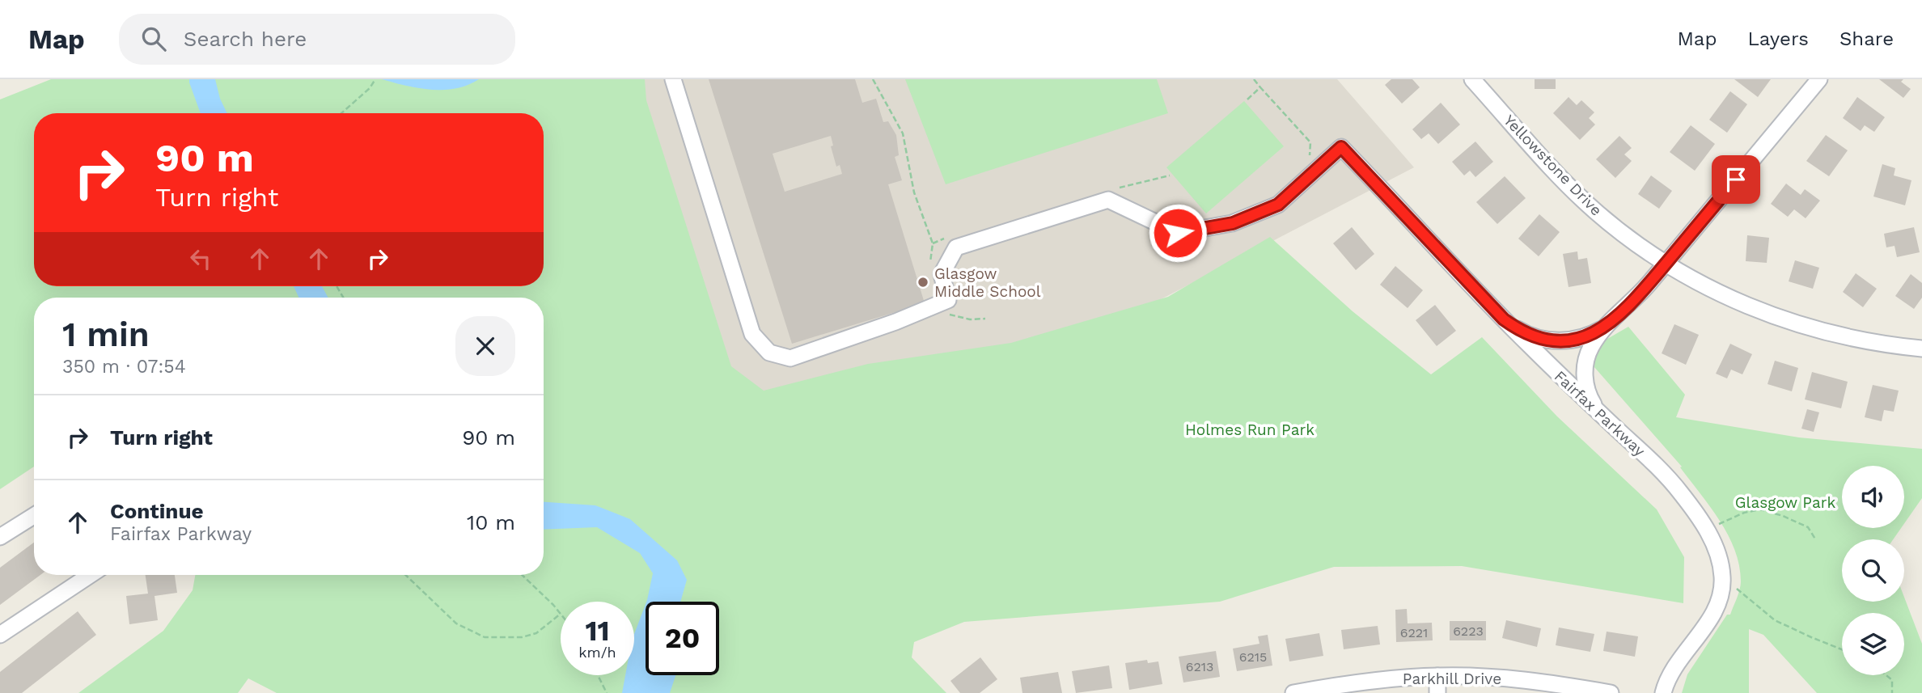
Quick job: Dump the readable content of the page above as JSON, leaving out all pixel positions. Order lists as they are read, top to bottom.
{
  "streets": {
    "street": ["Yellowstone Drive", "Fairfax Parkway", "Parkhill Drive"]
  },
  "parks": ["Holmes Run Park", "Glasgow Park"],
  "places": ["Glasgow Middle School"],
  "house_numbers": [
    "6223",
    "6221",
    "6215",
    "6213"
  ],
  "page": {
    "header": "Map",
    "search": "Search here",
    "nav": ["Map", "Layers", "Share"],
    "turn": ["90 m", "Turn right"],
    "heading": ["1 min", "350 m · 07:54"],
    "list": [
      {
        "name": "Turn right",
        "value": "90 m"
      },
      {
        "name": "Continue",
        "note": "Fairfax Parkway",
        "value": "10 m"
      }
    ],
    "speed": "11 km/h",
    "limit": "20"
  }
}
